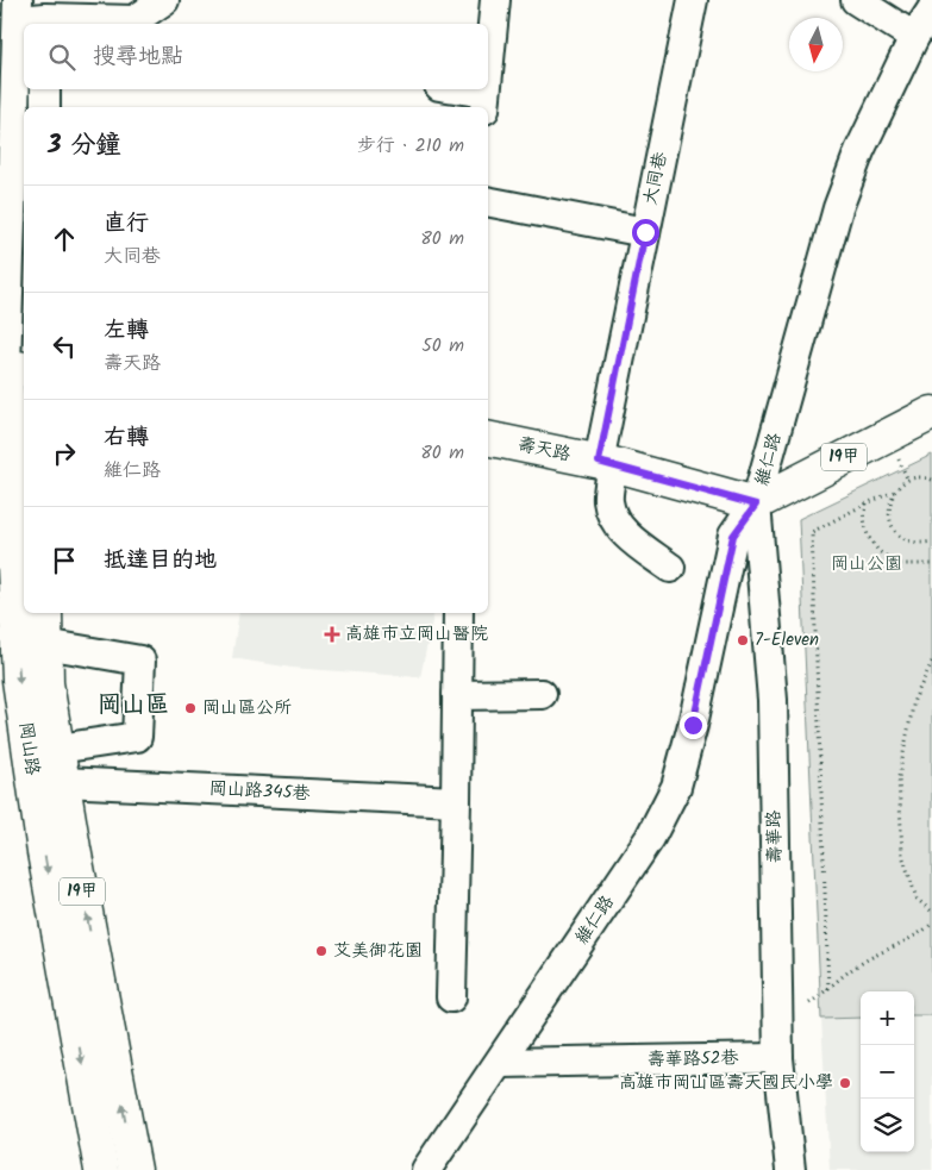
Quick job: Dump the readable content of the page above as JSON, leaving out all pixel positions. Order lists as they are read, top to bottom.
{
  "streets": {
    "main road": ["壽天路", "19甲", "岡山路"],
    "street": [
      "大同巷",
      "維仁路",
      "岡山路345巷",
      "壽華路",
      "壽華路52巷"
    ]
  },
  "crossings": [
    ["大同巷", "壽天路"],
    ["壽天路", "19甲"],
    ["壽天路", "維仁路"],
    ["壽天路", "壽華路"],
    ["19甲", "維仁路"],
    ["19甲", "壽華路"],
    ["維仁路", "壽華路"],
    ["維仁路", "壽華路52巷"],
    ["岡山路", "岡山路345巷"],
    ["壽華路", "壽華路52巷"]
  ],
  "districts": ["岡山區"],
  "parks": ["岡山公園"],
  "places": {
    "health": ["高雄市立岡山醫院"],
    "other": [
      "7-Eleven",
      "岡山區公所",
      "艾美御花園",
      "高雄市岡山區壽天國民小學"
    ]
  },
  "north": "bottom",
  "page": {
    "search": "搜尋地點",
    "heading": ["3 分鐘", "步行 · 210 m"],
    "list": [
      ["直行", "大同巷", "80 m"],
      ["左轉", "壽天路", "50 m"],
      ["右轉", "維仁路", "80 m"],
      "抵達目的地"
    ],
    "map_buttons": ["+", "−"]
  }
}
